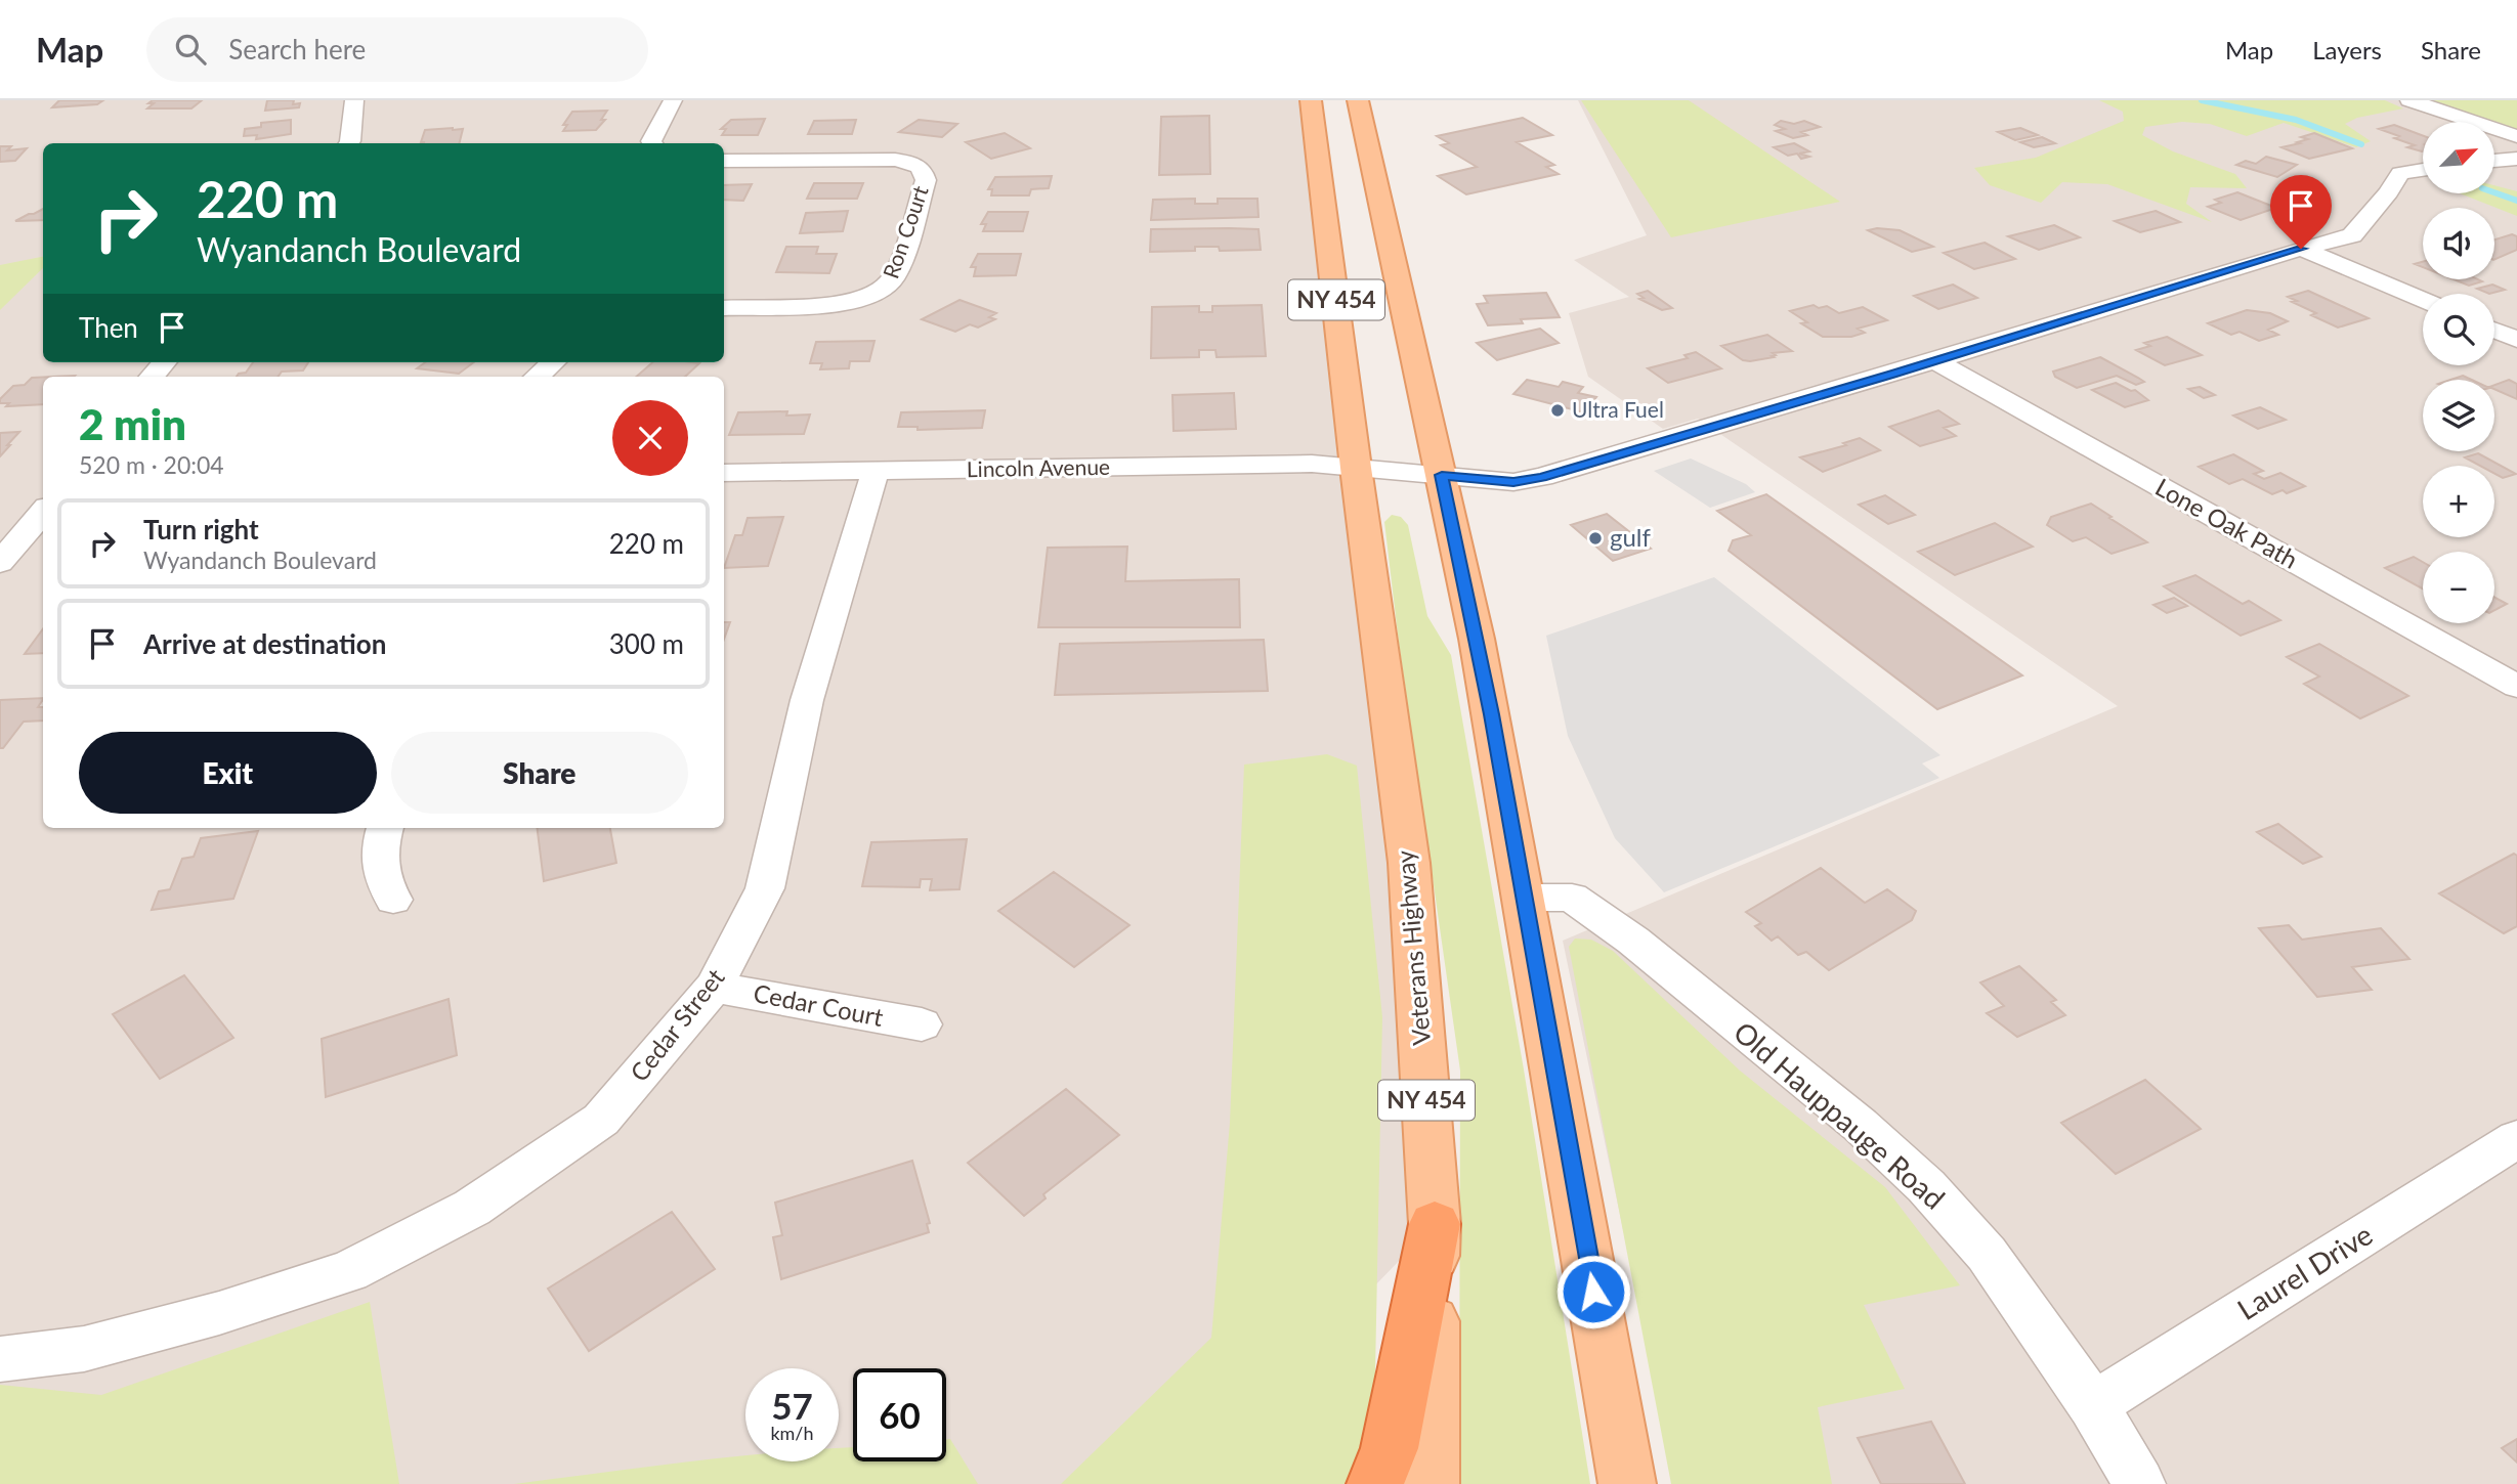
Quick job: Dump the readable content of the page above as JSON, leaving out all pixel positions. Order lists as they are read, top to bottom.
{
  "streets": {
    "main road": ["NY 454", "Veterans Highway"],
    "street": [
      "Ron Court",
      "Lincoln Avenue",
      "Lone Oak Path",
      "Cedar Court",
      "Cedar Street",
      "Old Hauppauge Road",
      "Laurel Drive"
    ]
  },
  "crossings": [
    ["NY 454", "Lincoln Avenue"],
    ["NY 454", "Veterans Highway"],
    ["NY 454", "Old Hauppauge Road"],
    ["Lincoln Avenue", "Lone Oak Path"],
    ["Lincoln Avenue", "Veterans Highway"],
    ["Lincoln Avenue", "Cedar Street"],
    ["Cedar Court", "Cedar Street"],
    ["Old Hauppauge Road", "Laurel Drive"]
  ],
  "places": ["Ultra Fuel", "gulf"],
  "north": "top right",
  "page": {
    "header": "Map",
    "search": "Search here",
    "nav": ["Map", "Layers", "Share"],
    "map_buttons": ["+", "−"],
    "turn": ["220 m", "Wyandanch Boulevard"],
    "then": "Then",
    "heading": ["2 min", "520 m · 20:04"],
    "list": [
      {
        "name": "Turn right",
        "note": "Wyandanch Boulevard",
        "value": "220 m"
      },
      {
        "name": "Arrive at destination",
        "value": "300 m"
      }
    ],
    "buttons": ["Exit", "Share"],
    "speed": "57 km/h",
    "limit": "60"
  }
}
